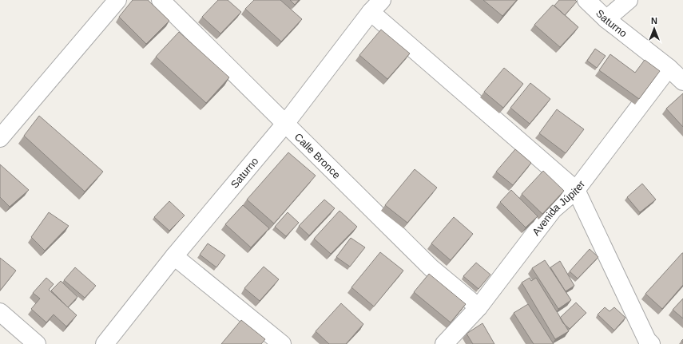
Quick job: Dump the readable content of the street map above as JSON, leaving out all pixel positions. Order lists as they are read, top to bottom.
{
  "streets": {
    "street": ["Saturno", "Calle Bronce", "Avenida Júpiter"]
  },
  "crossings": [
    ["Saturno", "Calle Bronce"],
    ["Saturno", "Avenida Júpiter"],
    ["Calle Bronce", "Avenida Júpiter"]
  ],
  "north": "top"
}
